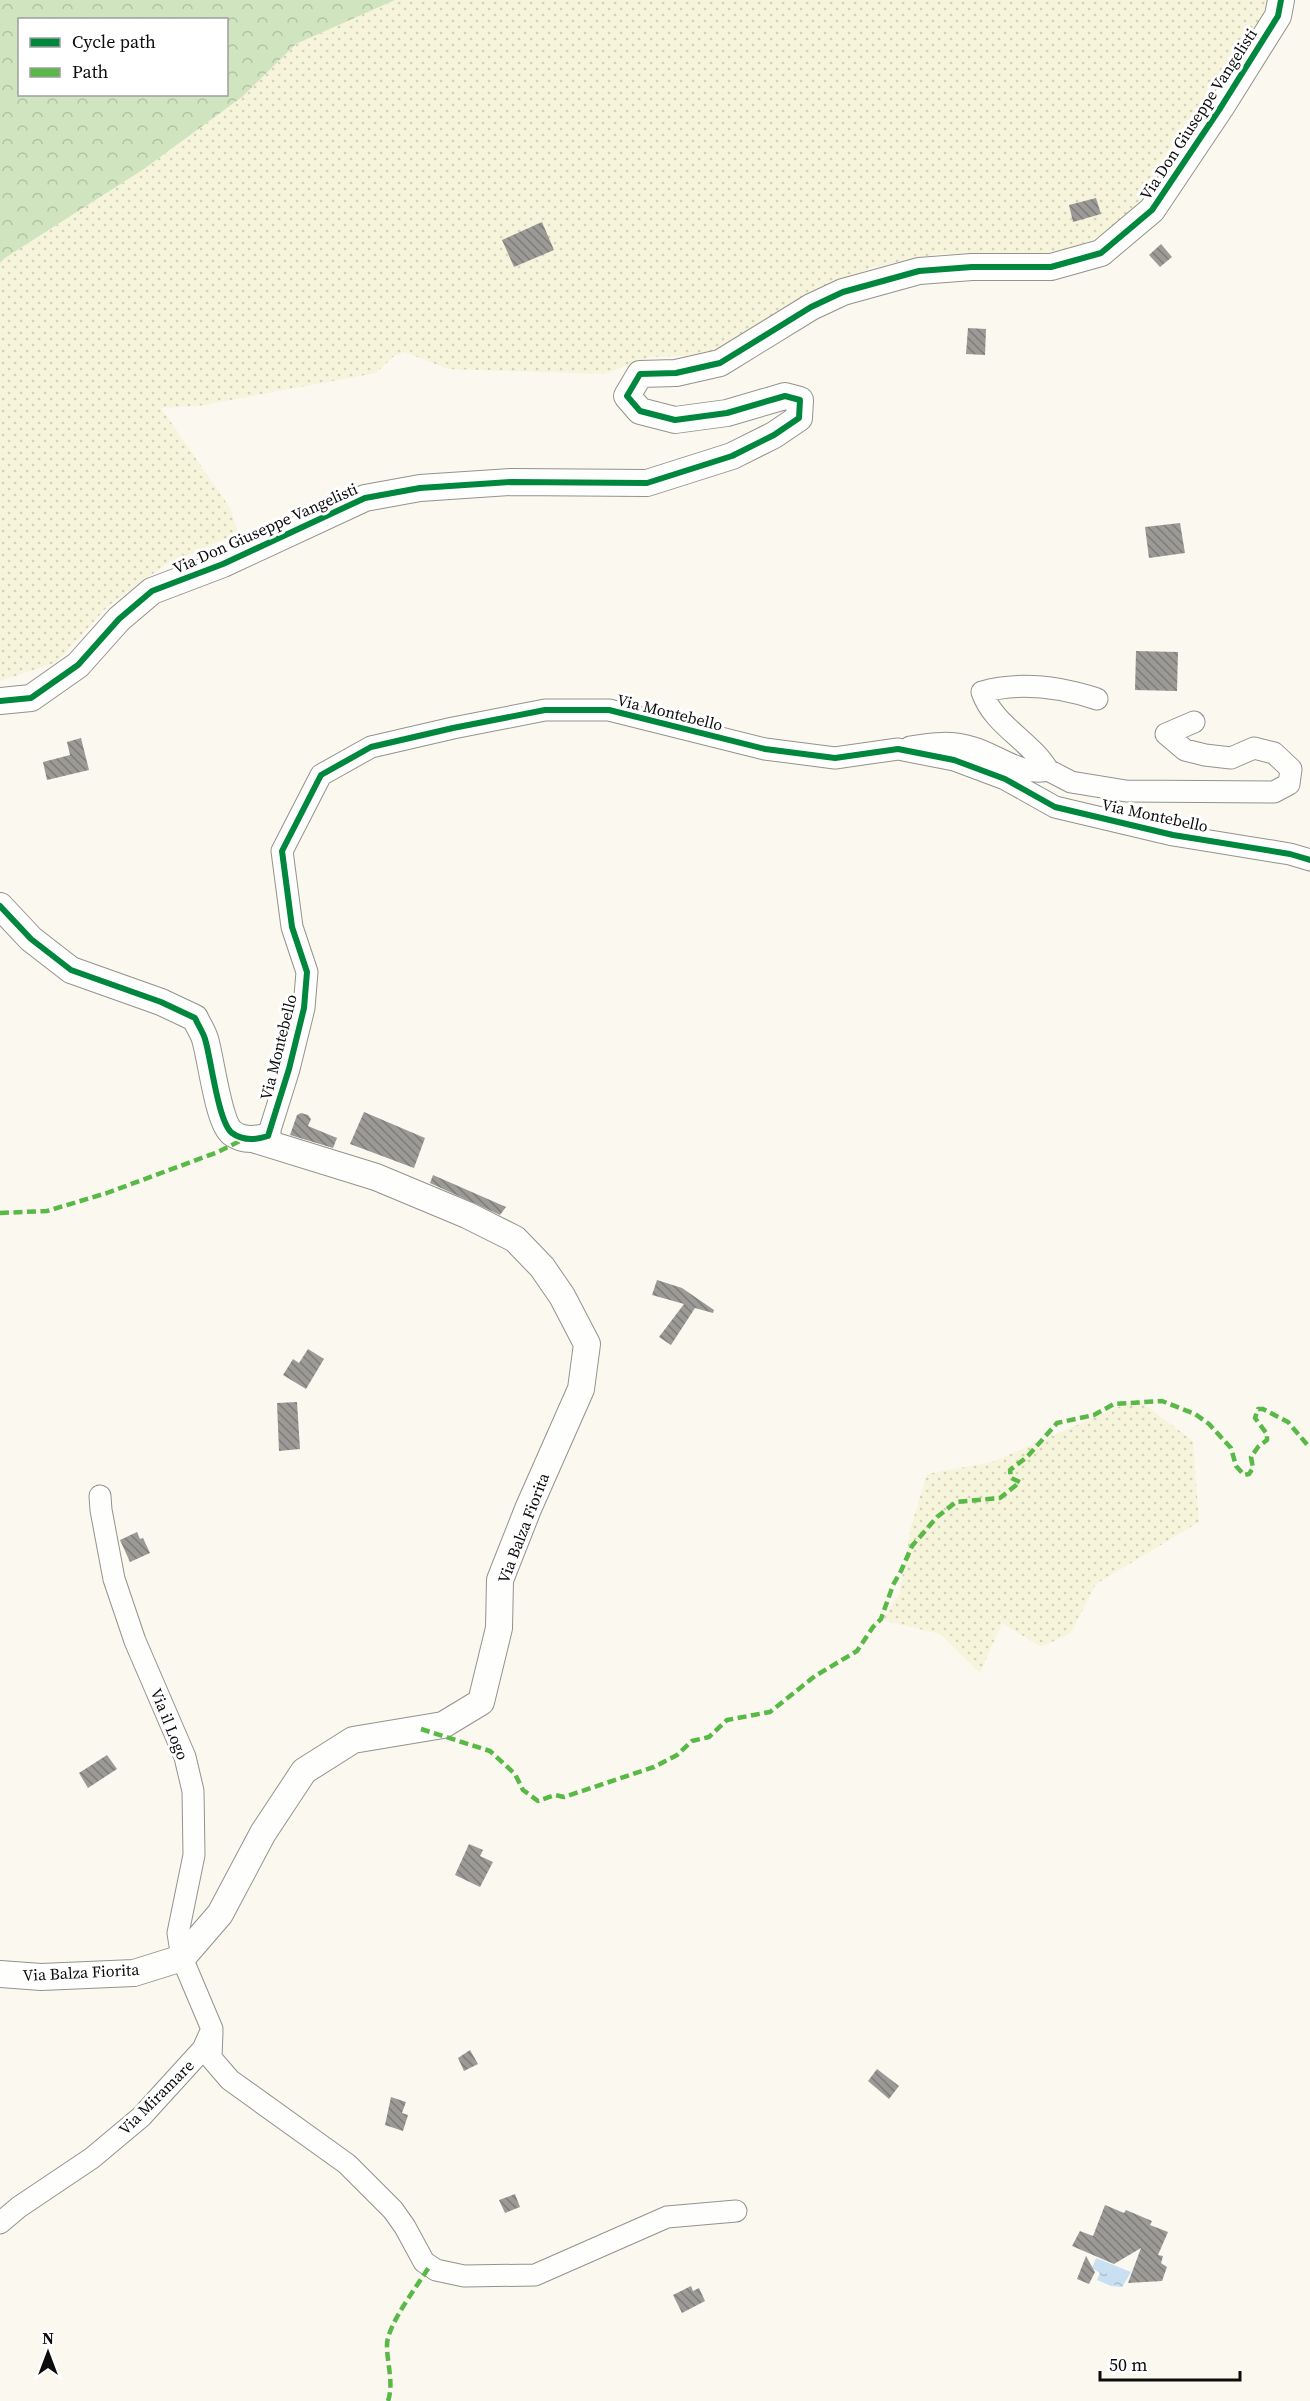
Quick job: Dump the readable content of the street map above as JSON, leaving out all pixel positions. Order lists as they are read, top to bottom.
{
  "streets": {
    "street": [
      "Via Don Giuseppe Vangelisti",
      "Via Montebello",
      "Via Balza Fiorita",
      "Via il Logo",
      "Via Miramare"
    ]
  },
  "crossings": [
    ["Via Montebello", "Via Balza Fiorita"],
    ["Via Balza Fiorita", "Via il Logo"]
  ],
  "legend": ["Cycle path", "Path"],
  "scale_bar": "50 m",
  "north": "top"
}
